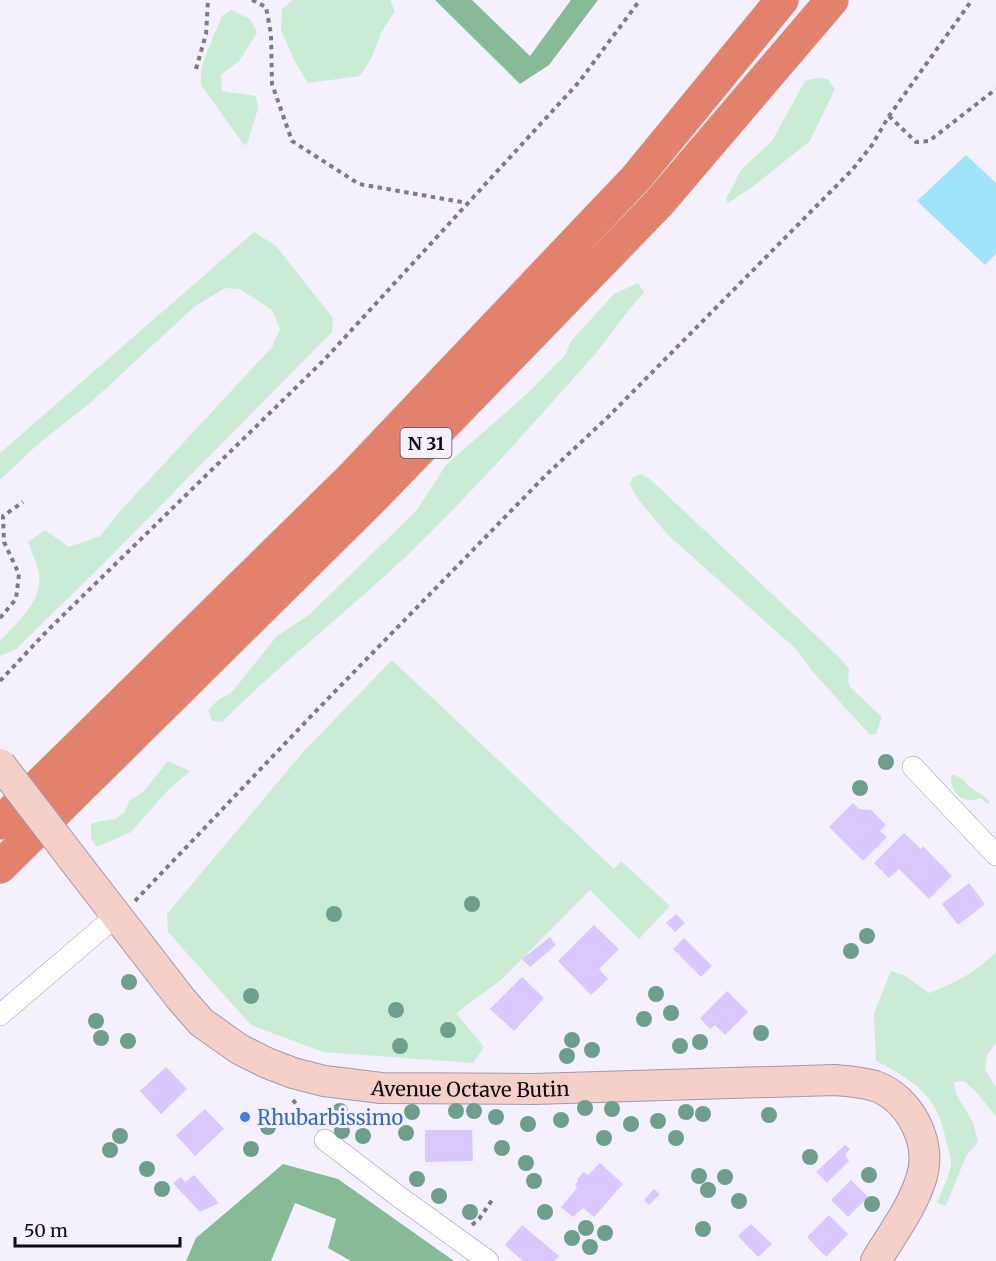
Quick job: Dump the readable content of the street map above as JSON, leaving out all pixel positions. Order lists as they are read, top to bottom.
{
  "streets": {
    "highway": ["N 31"],
    "main road": ["Avenue Octave Butin"]
  },
  "places": ["Rhubarbissimo"],
  "scale_bar": "50 m"
}
